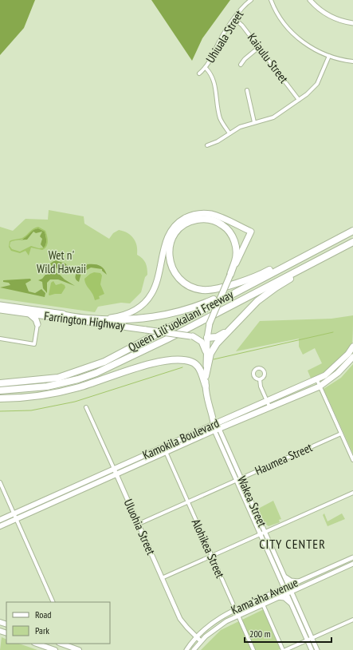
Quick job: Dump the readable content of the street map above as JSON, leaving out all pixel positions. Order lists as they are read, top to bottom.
{
  "streets": {
    "highway": ["Queen Liliʻuokalani Freeway"],
    "main road": ["Farrington Highway", "Kamokila Boulevard", "Wakea Street"],
    "street": [
      "Uhiuala Street",
      "Kaiaulu Street",
      "Haumea Street",
      "Uluohia Street",
      "Alohikea Street",
      "Kama'aha Avenue"
    ]
  },
  "crossings": [
    ["Uhiuala Street", "Kaiaulu Street"],
    ["Farrington Highway", "Wakea Street"],
    ["Kamokila Boulevard", "Wakea Street"],
    ["Kamokila Boulevard", "Uluohia Street"],
    ["Kamokila Boulevard", "Alohikea Street"],
    ["Haumea Street", "Wakea Street"],
    ["Haumea Street", "Uluohia Street"],
    ["Haumea Street", "Alohikea Street"],
    ["Wakea Street", "Kama'aha Avenue"],
    ["Uluohia Street", "Kama'aha Avenue"],
    ["Alohikea Street", "Kama'aha Avenue"]
  ],
  "districts": ["CITY CENTER"],
  "parks": ["Wet n' Wild Hawaii"],
  "legend": ["Road", "Park"],
  "scale_bar": "200 m"
}
